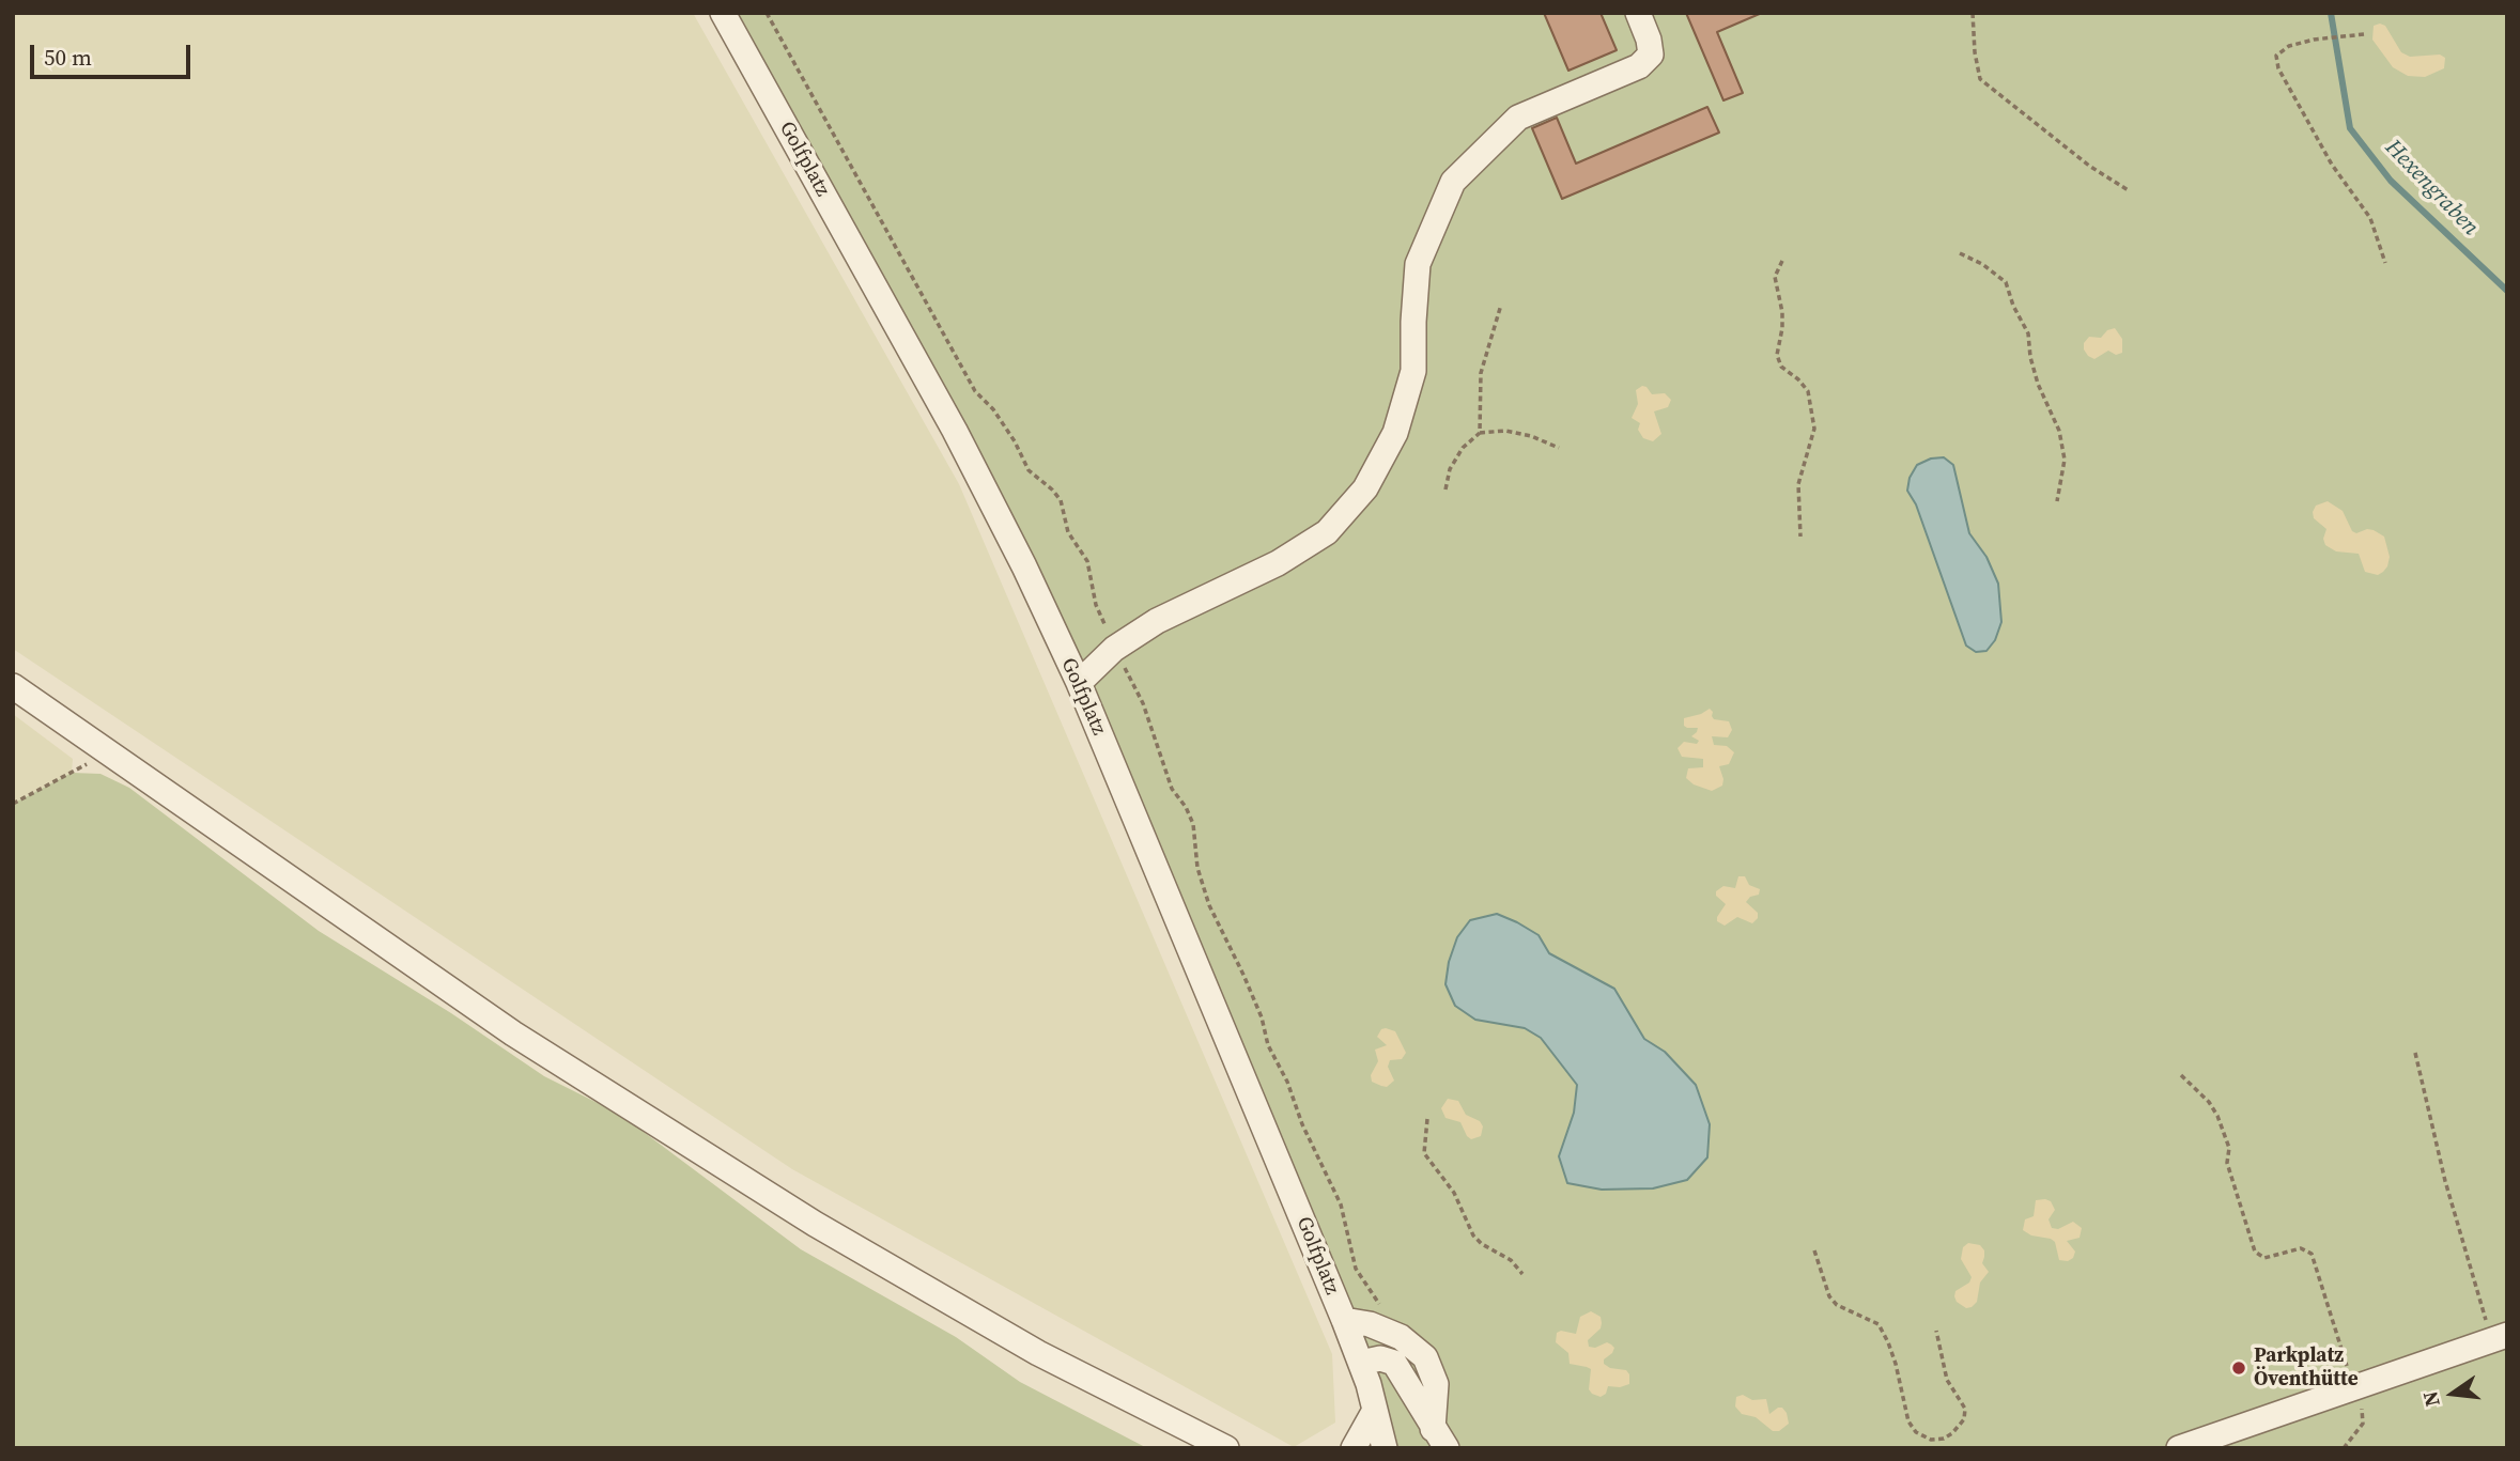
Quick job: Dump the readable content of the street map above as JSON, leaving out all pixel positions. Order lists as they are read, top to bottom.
{
  "streets": {
    "street": ["Golfplatz"]
  },
  "water": ["Hexengraben"],
  "places": ["Parkplatz Öventhütte"],
  "scale_bar": "50 m",
  "north": "left"
}
